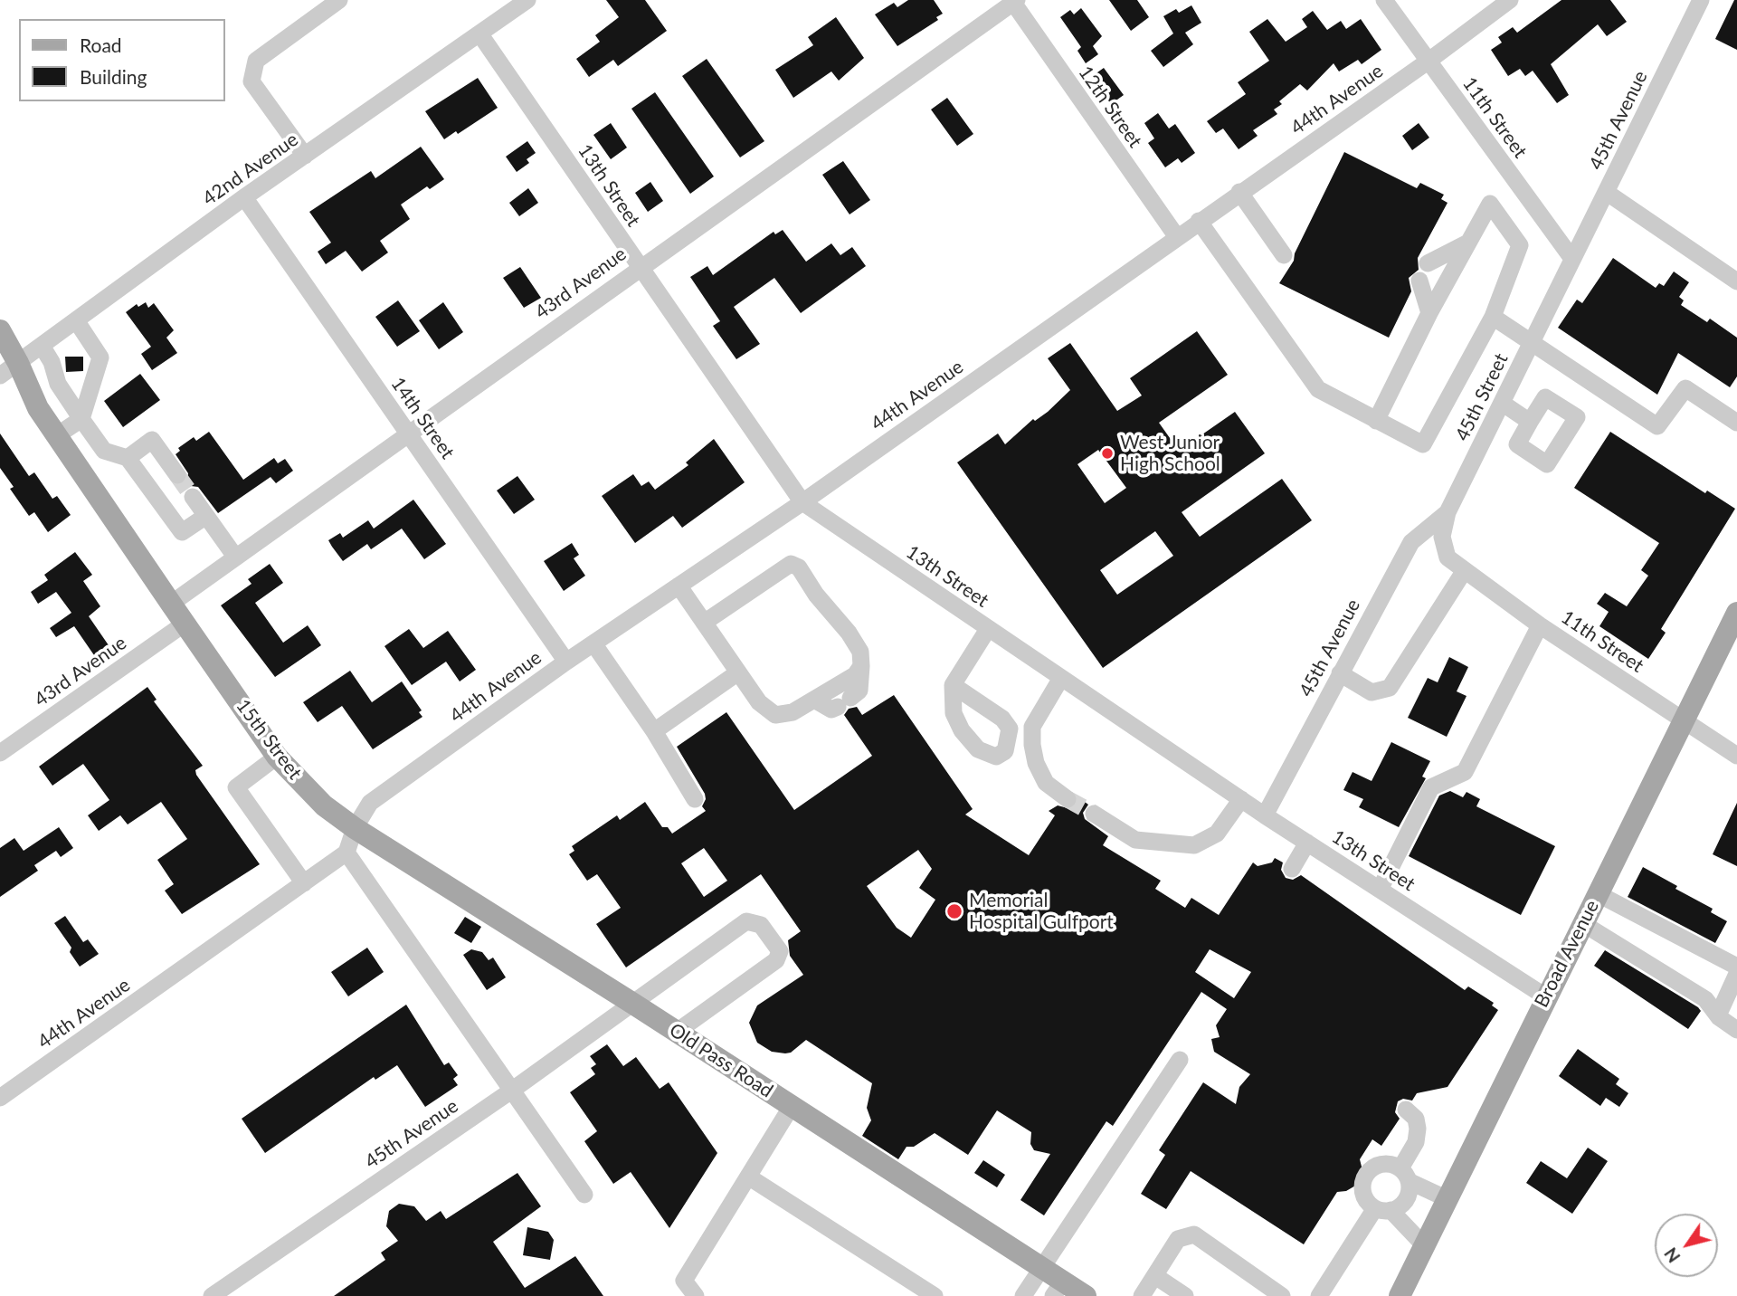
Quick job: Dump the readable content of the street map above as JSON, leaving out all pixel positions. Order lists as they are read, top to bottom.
{
  "streets": {
    "main road": ["15th Street", "Broad Avenue", "Old Pass Road"],
    "street": [
      "44th Avenue",
      "12th Street",
      "11th Street",
      "45th Avenue",
      "42nd Avenue",
      "13th Street",
      "43rd Avenue",
      "45th Street",
      "14th Street"
    ]
  },
  "crossings": [
    ["44th Avenue", "12th Street"],
    ["44th Avenue", "11th Street"],
    ["44th Avenue", "13th Street"],
    ["44th Avenue", "14th Street"],
    ["44th Avenue", "15th Street"],
    ["44th Avenue", "Old Pass Road"],
    ["12th Street", "43rd Avenue"],
    ["11th Street", "45th Avenue"],
    ["11th Street", "45th Street"],
    ["11th Street", "Broad Avenue"],
    ["45th Avenue", "13th Street"],
    ["45th Avenue", "45th Street"],
    ["45th Avenue", "Old Pass Road"],
    ["42nd Avenue", "13th Street"],
    ["42nd Avenue", "14th Street"],
    ["42nd Avenue", "15th Street"],
    ["13th Street", "43rd Avenue"],
    ["13th Street", "Broad Avenue"],
    ["43rd Avenue", "14th Street"],
    ["43rd Avenue", "15th Street"],
    ["15th Street", "Old Pass Road"]
  ],
  "places": ["West Junior High School", "Memorial Hospital Gulfport"],
  "legend": ["Road", "Building"],
  "north": "bottom left"
}
